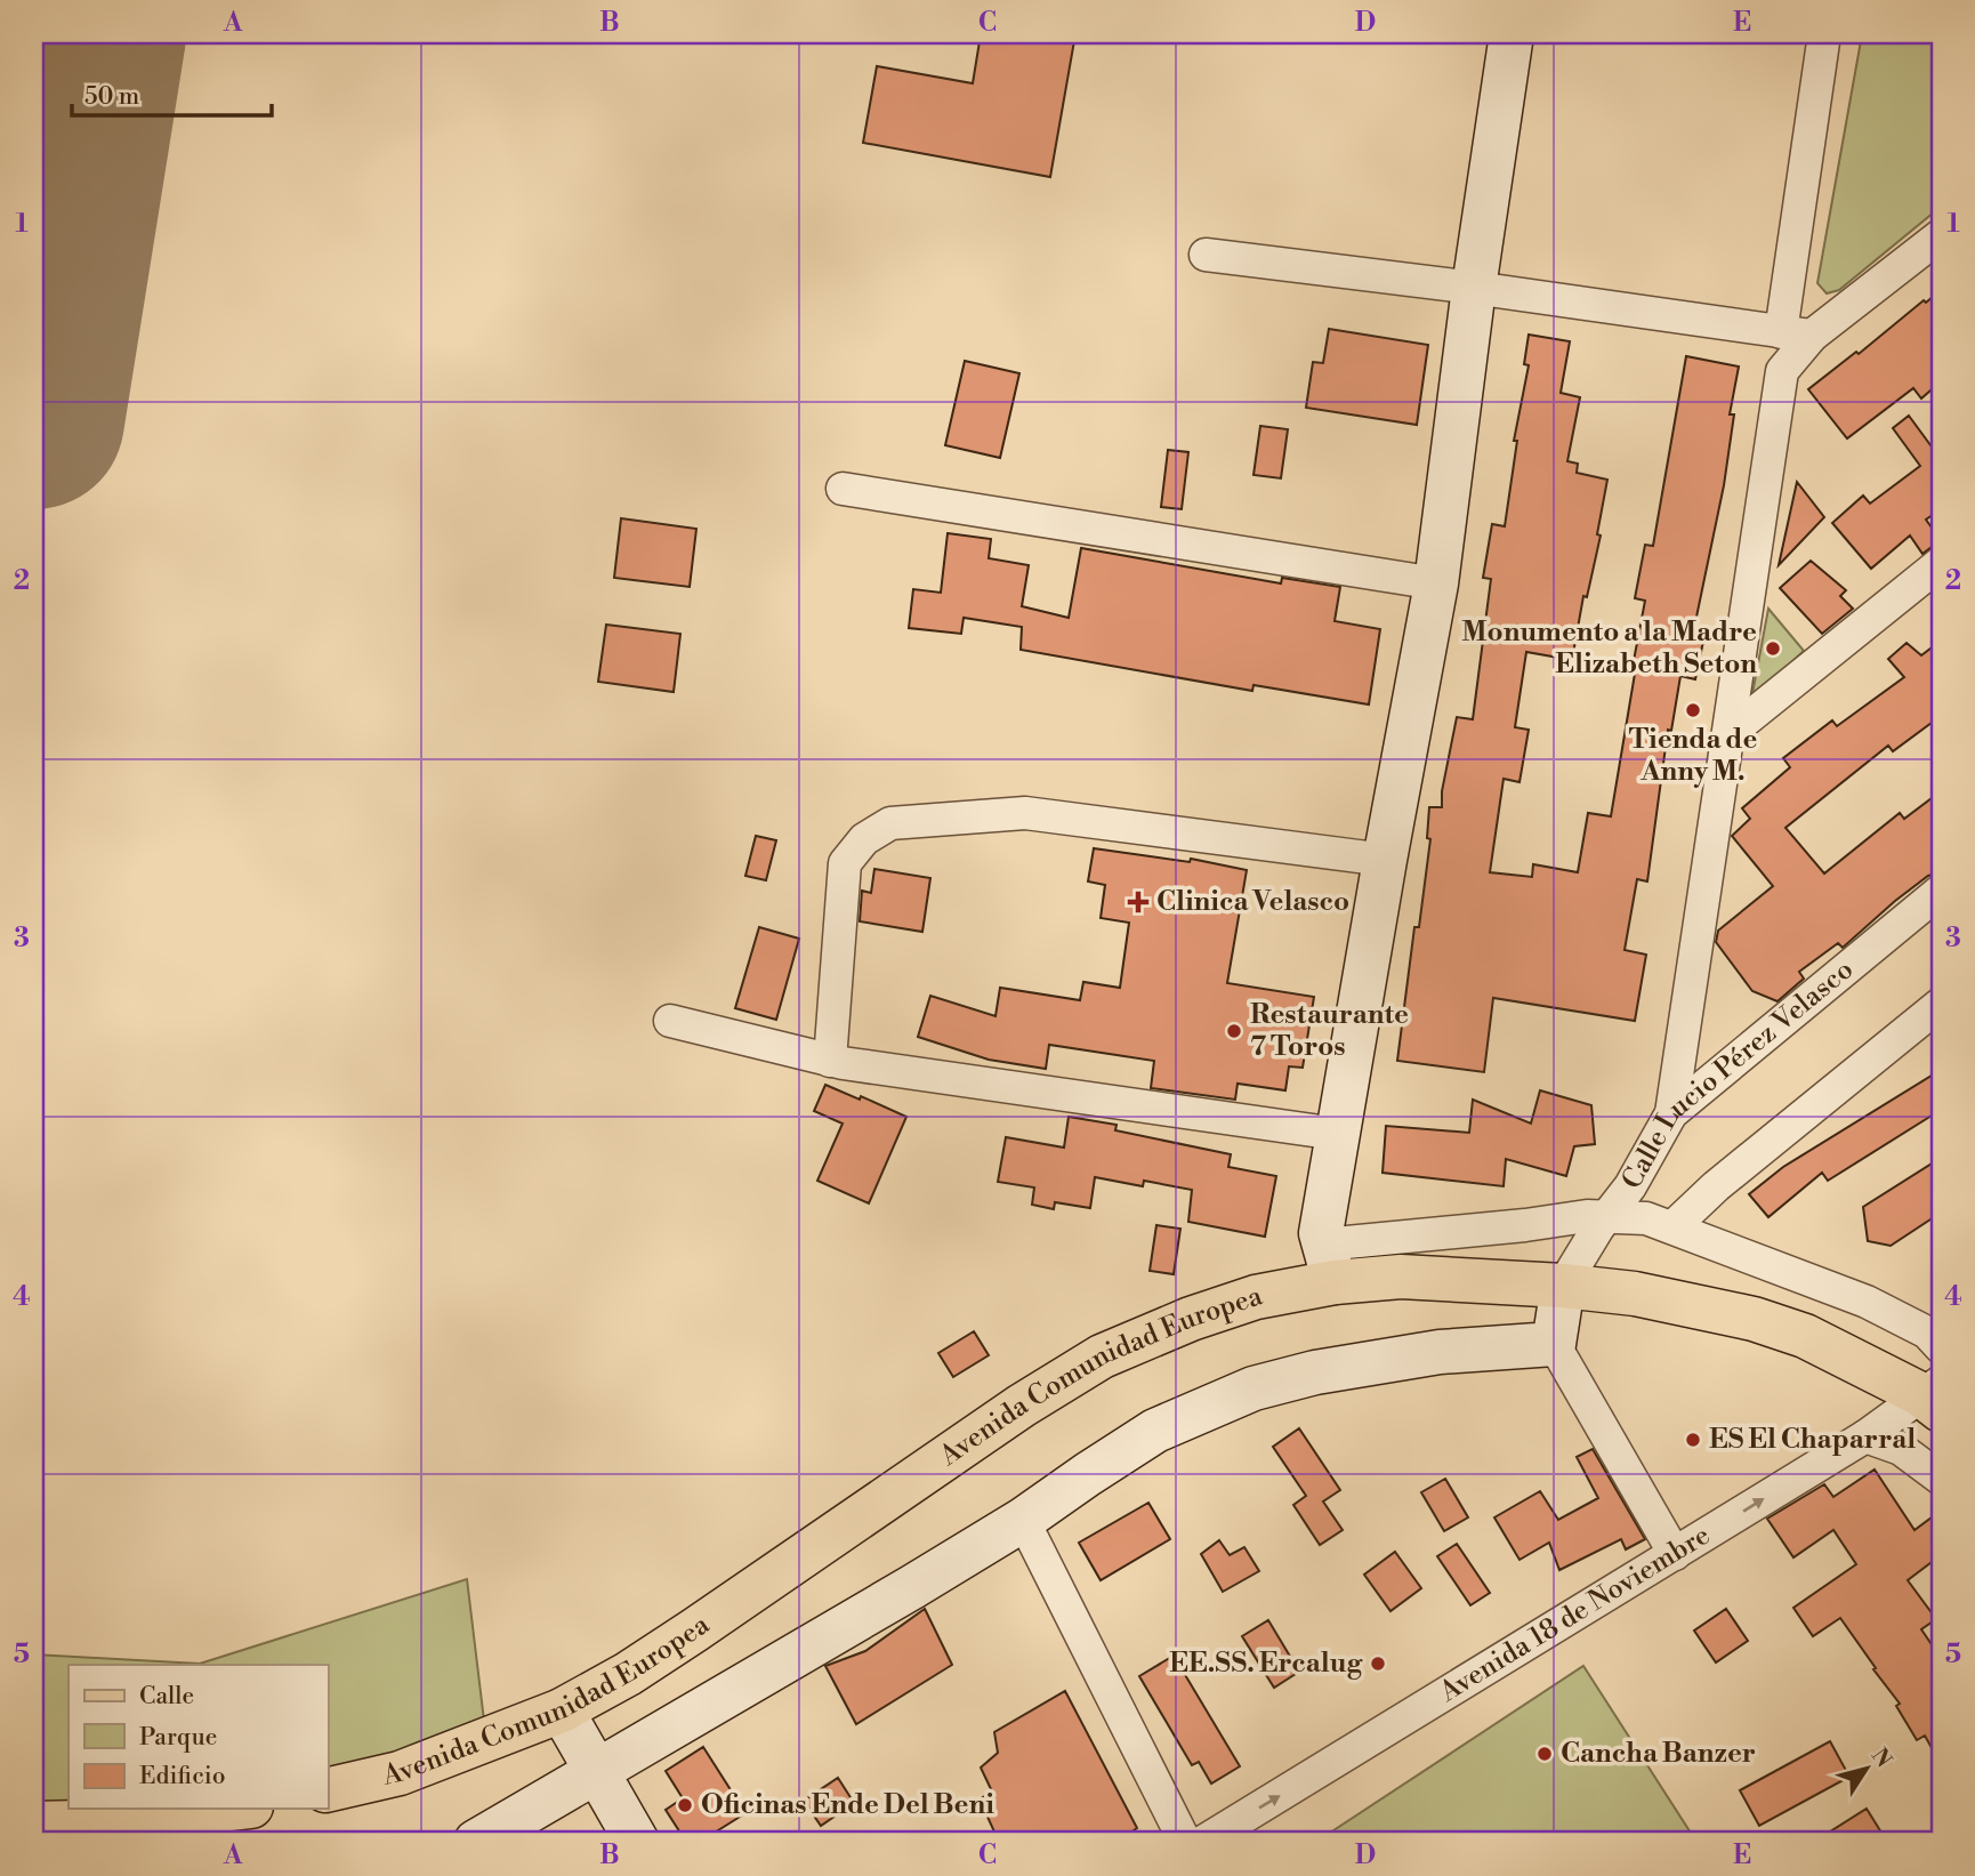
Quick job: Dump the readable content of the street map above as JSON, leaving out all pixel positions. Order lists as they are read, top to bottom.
{
  "streets": {
    "main road": ["Avenida Comunidad Europea"],
    "street": ["Calle Lucio Pérez Velasco", "Avenida 18 de Noviembre"]
  },
  "crossings": [
    ["Calle Lucio Pérez Velasco", "Avenida Comunidad Europea"],
    ["Avenida Comunidad Europea", "Avenida 18 de Noviembre"]
  ],
  "one_way": ["Avenida 18 de Noviembre"],
  "places": {
    "other": [
      "Monumento a la Madre Elizabeth Seton",
      "Tienda de Anny M.",
      "Restaurante 7 Toros",
      "ES El Chaparral",
      "EE.SS. Ercalug",
      "Cancha Banzer",
      "Oficinas Ende Del Beni"
    ],
    "health": ["Clinica Velasco"]
  },
  "legend": ["Calle", "Parque", "Edificio"],
  "scale_bar": "50 m",
  "north": "top right",
  "grid": {
    "columns": [
      "A",
      "B",
      "C",
      "D",
      "E"
    ],
    "rows": [
      "1",
      "2",
      "3",
      "4",
      "5"
    ]
  }
}
